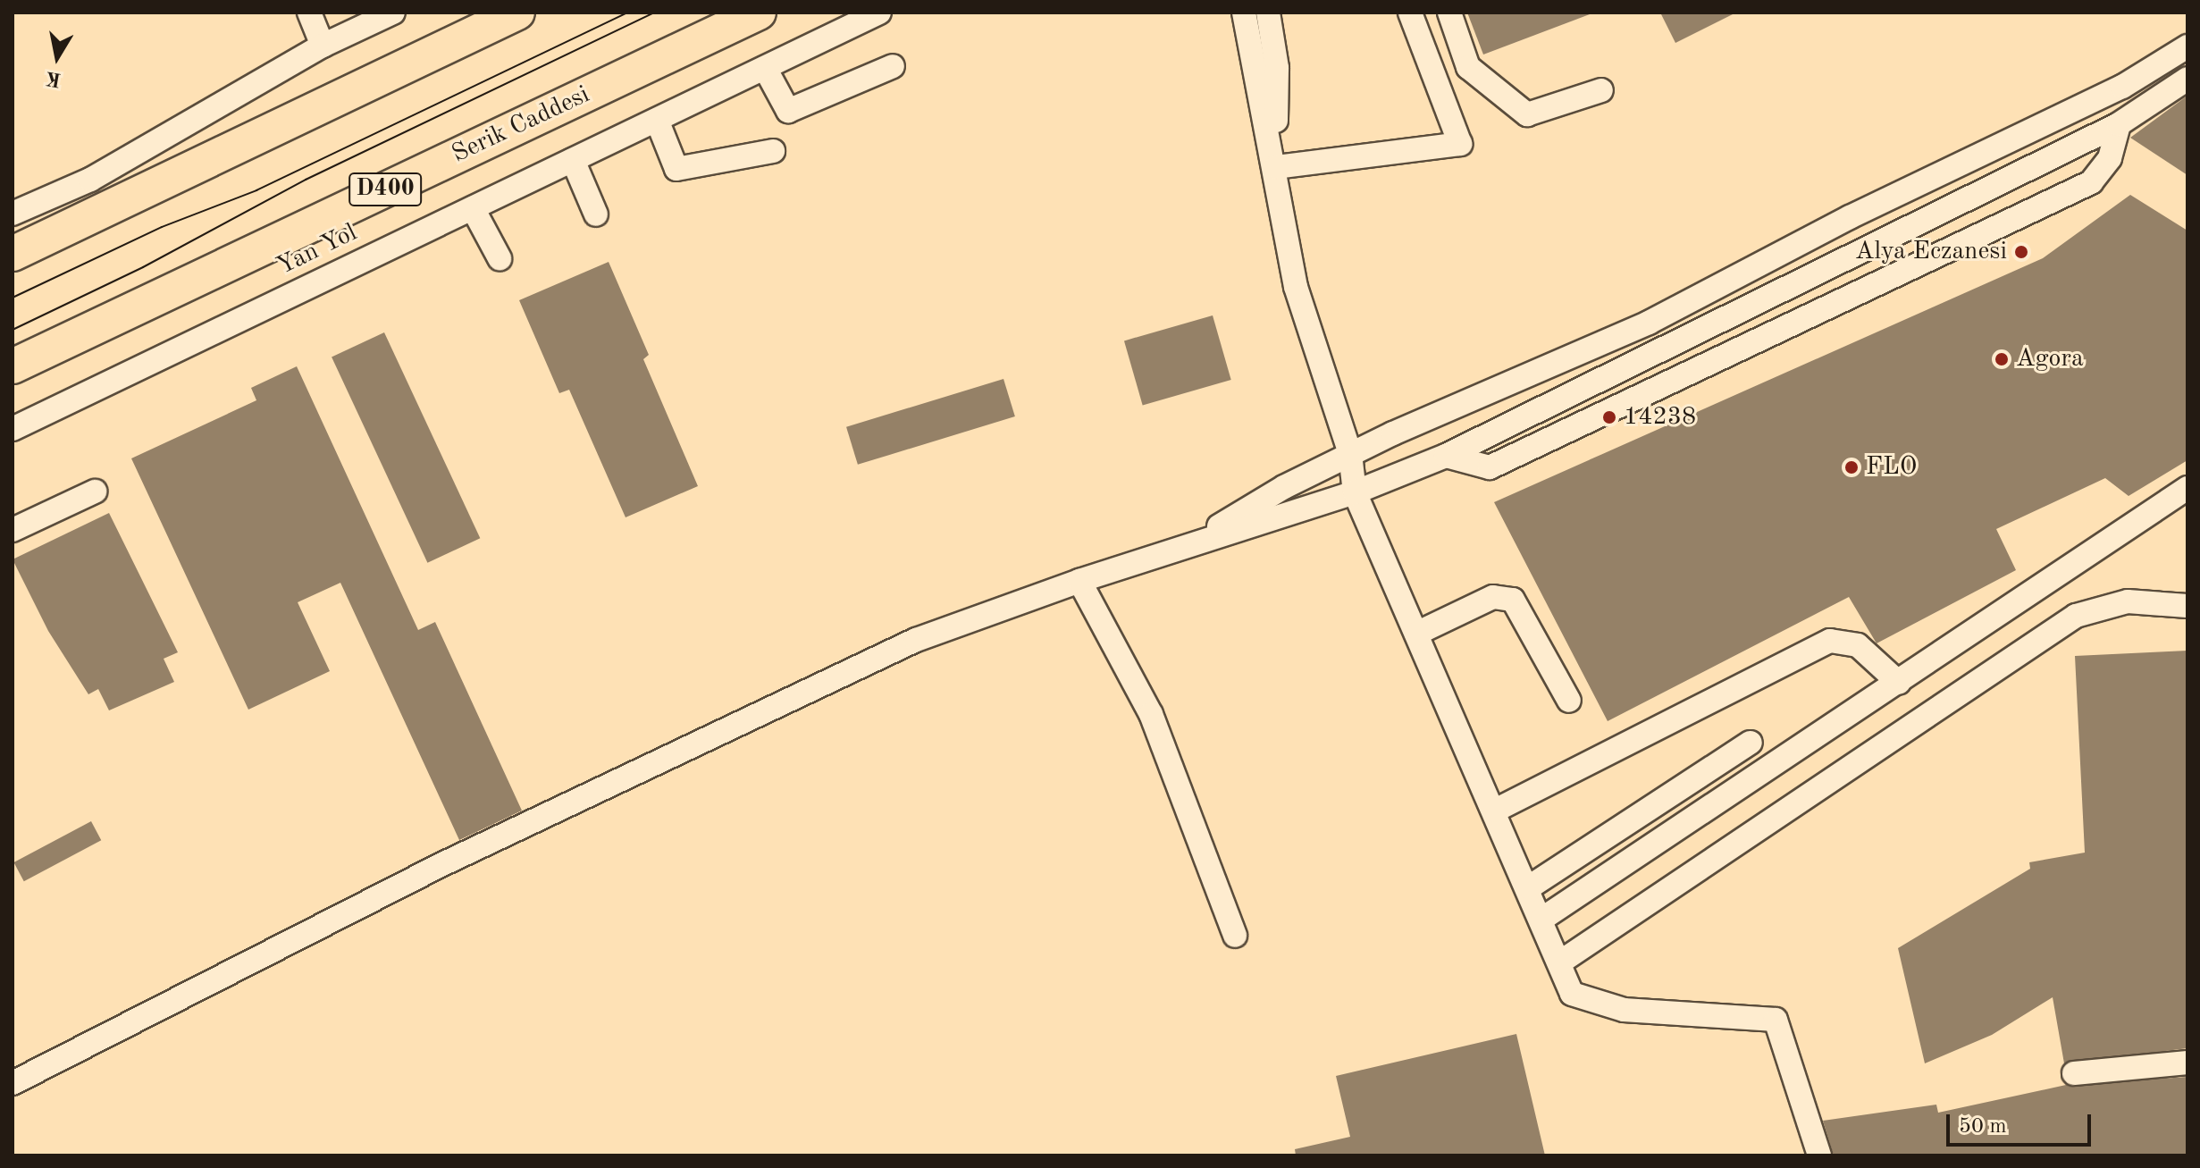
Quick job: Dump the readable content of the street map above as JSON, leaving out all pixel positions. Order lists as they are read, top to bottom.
{
  "streets": {
    "highway": ["Serik Caddesi", "D400"],
    "street": ["Yan Yol"]
  },
  "places": [
    "Alya Eczanesi",
    "Agora",
    "14238",
    "FLO"
  ],
  "scale_bar": "50 m",
  "north": "bottom"
}
